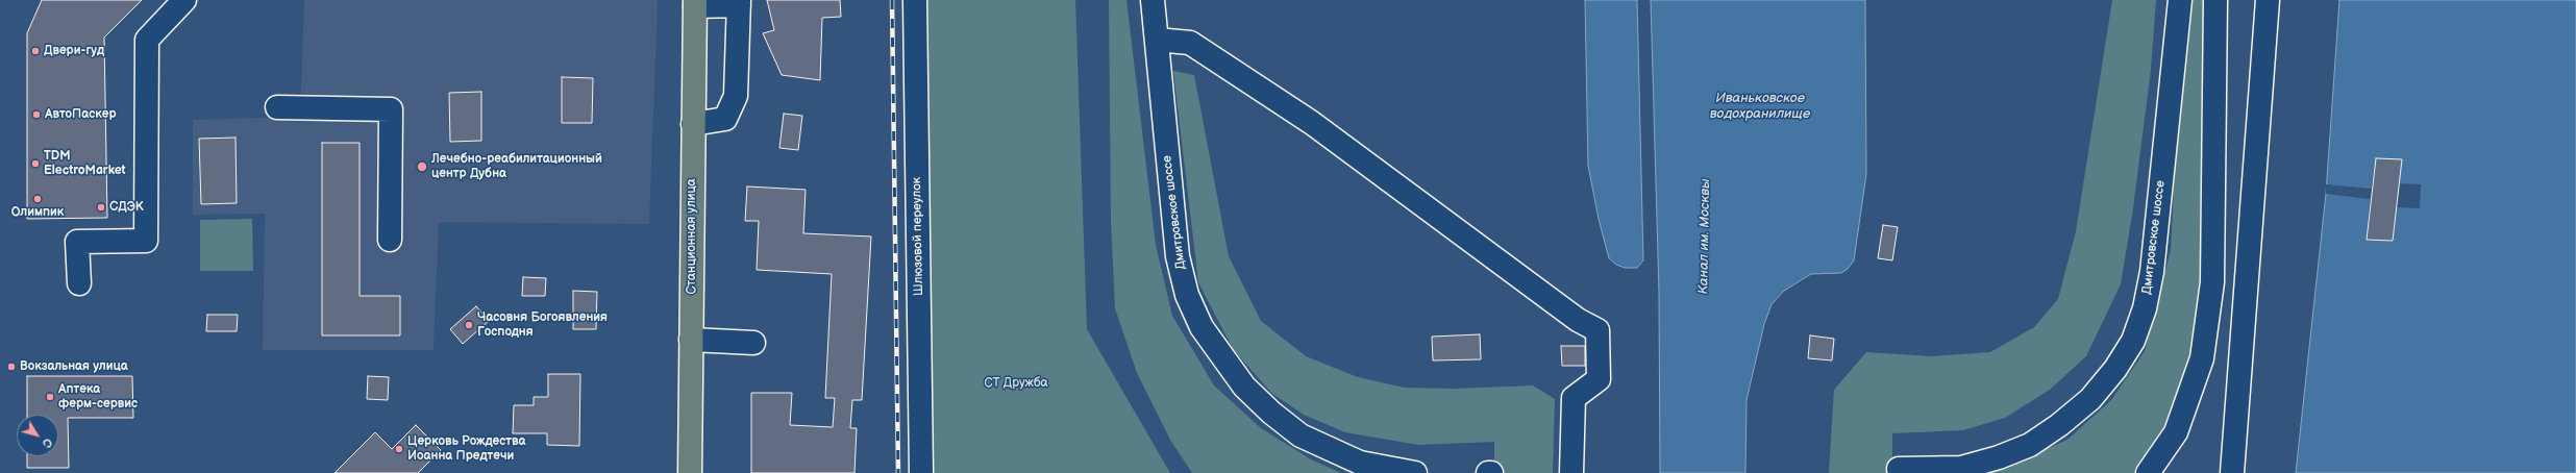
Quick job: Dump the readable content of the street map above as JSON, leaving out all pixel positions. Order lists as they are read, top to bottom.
{
  "streets": {
    "main road": ["Станционная улица"],
    "street": ["Дмитровское шоссе", "Шлюзовой переулок"]
  },
  "water": ["Иваньковское водохранилище", "Канал им. Москвы"],
  "parks": ["СТ Дружба"],
  "places": [
    "Двери-гуд",
    "АвтоПаскер",
    "TDM ElectroMarket",
    "Лечебно-реабилитационный центр Дубна",
    "Олимпик",
    "СДЭК",
    "Часовня Богоявления Господня",
    "Вокзальная улица",
    "Аптека ферм-сервис",
    "Церковь Рождества Иоанна Предтечи"
  ],
  "north": "bottom right"
}
